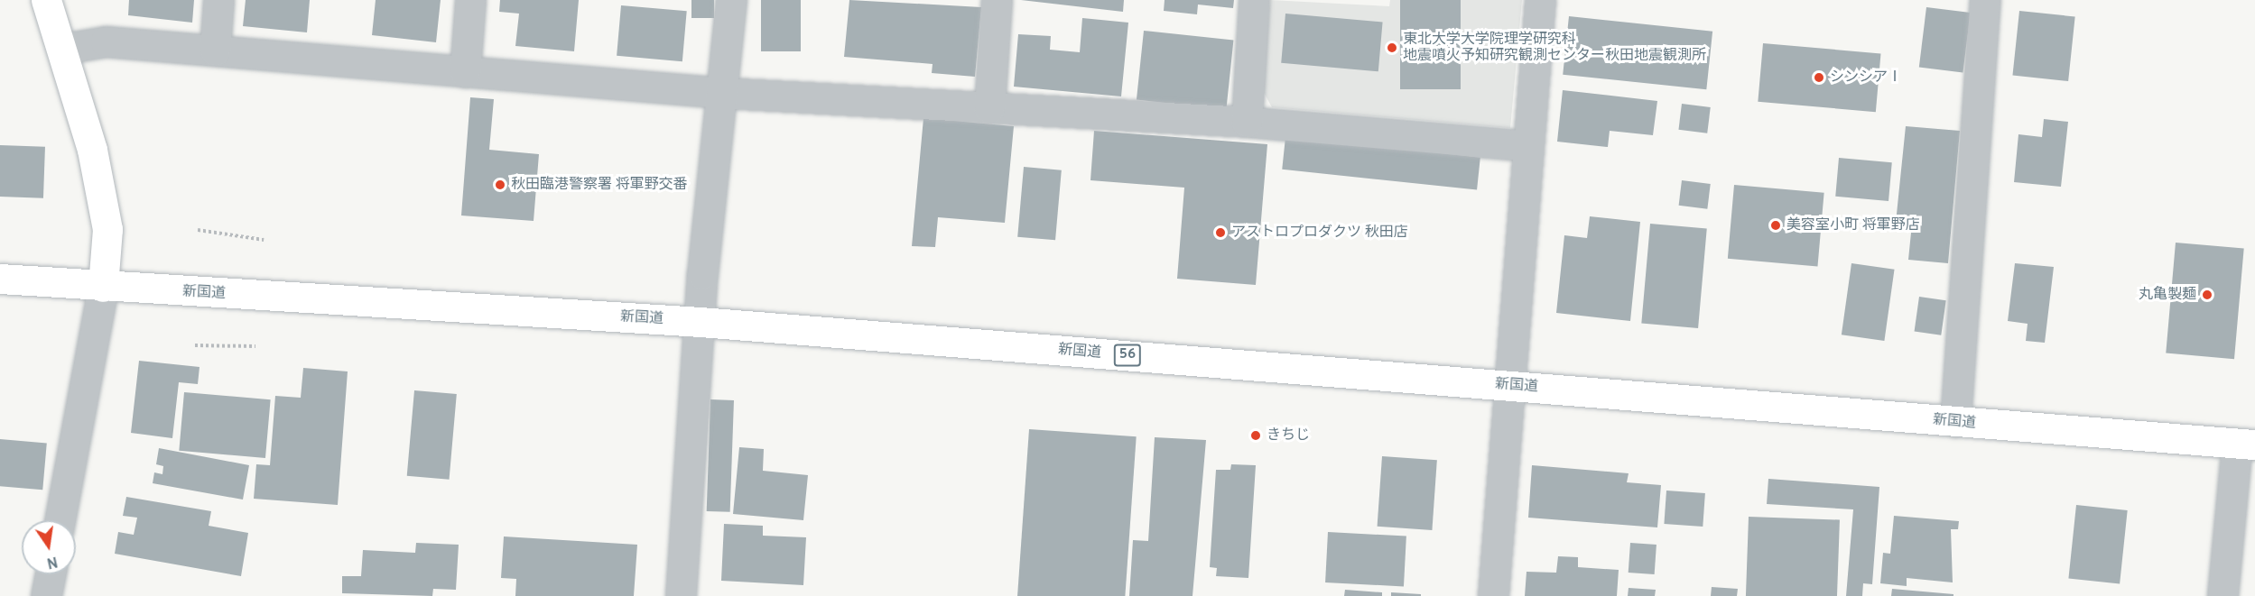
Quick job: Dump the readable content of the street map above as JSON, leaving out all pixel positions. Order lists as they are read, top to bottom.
{
  "streets": {
    "main road": ["新国道", "56"]
  },
  "places": [
    "東北大学大学院理学研究科 地震噴火予知研究観測センター秋田地震観測所",
    "シンシアⅠ",
    "秋田臨港警察署 将軍野交番",
    "美容室小町 将軍野店",
    "アストロプロダクツ 秋田店",
    "丸亀製麺",
    "きちじ"
  ],
  "north": "bottom"
}
